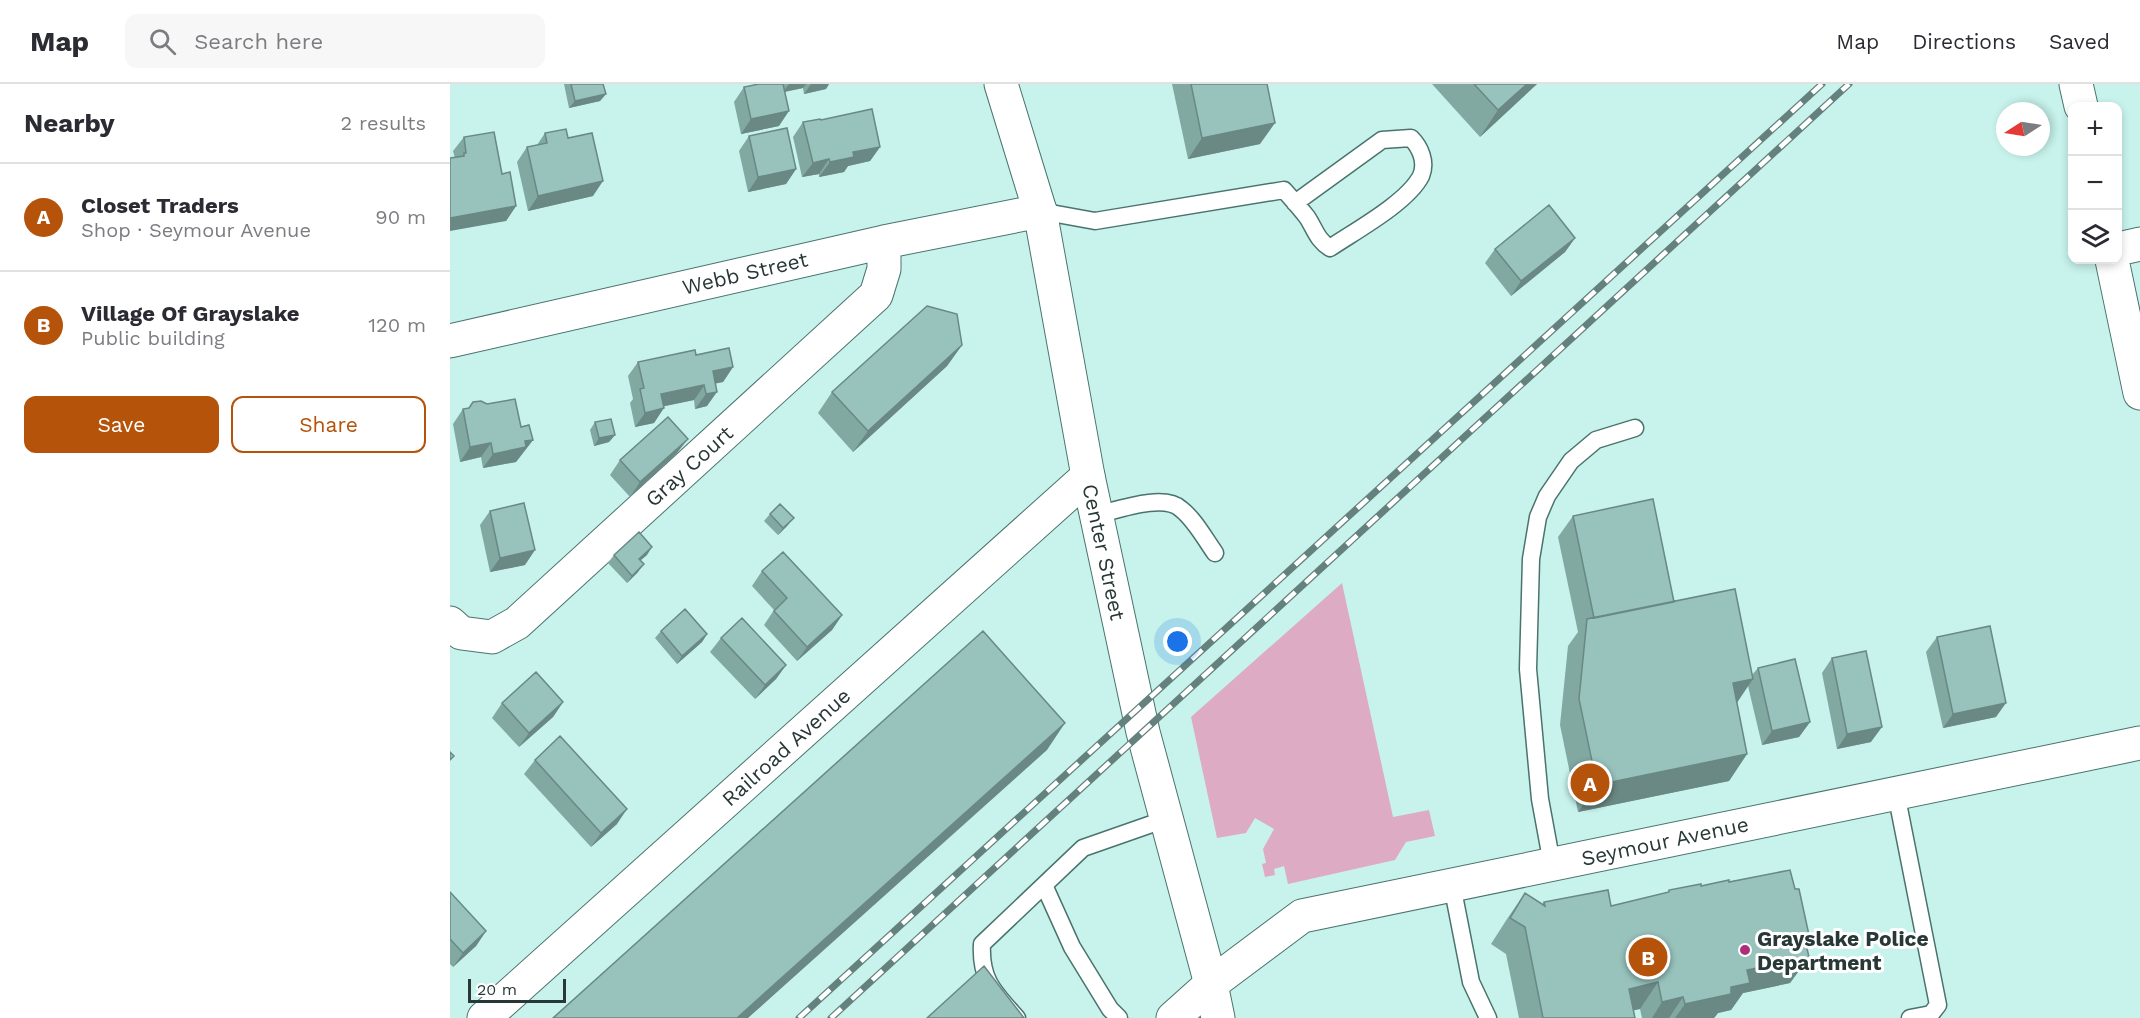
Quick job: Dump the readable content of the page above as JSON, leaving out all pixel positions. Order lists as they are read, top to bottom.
{
  "streets": {
    "street": [
      "Webb Street",
      "Gray Court",
      "Center Street",
      "Railroad Avenue",
      "Seymour Avenue"
    ]
  },
  "crossings": [
    ["Webb Street", "Gray Court"],
    ["Webb Street", "Center Street"],
    ["Center Street", "Railroad Avenue"],
    ["Center Street", "Seymour Avenue"]
  ],
  "places": ["Grayslake Police Department"],
  "scale_bar": "20 m",
  "north": "left",
  "page": {
    "header": "Map",
    "search": "Search here",
    "nav": ["Map", "Directions", "Saved"],
    "heading": ["Nearby", "2 results"],
    "map_buttons": ["+", "−"],
    "list": [
      {
        "mark": "A",
        "name": "Closet Traders",
        "note": "Shop · Seymour Avenue",
        "value": "90 m"
      },
      {
        "mark": "B",
        "name": "Village Of Grayslake",
        "note": "Public building",
        "value": "120 m"
      }
    ],
    "buttons": ["Save", "Share"],
    "pins": ["A", "B"],
    "scale": "20 m"
  }
}
